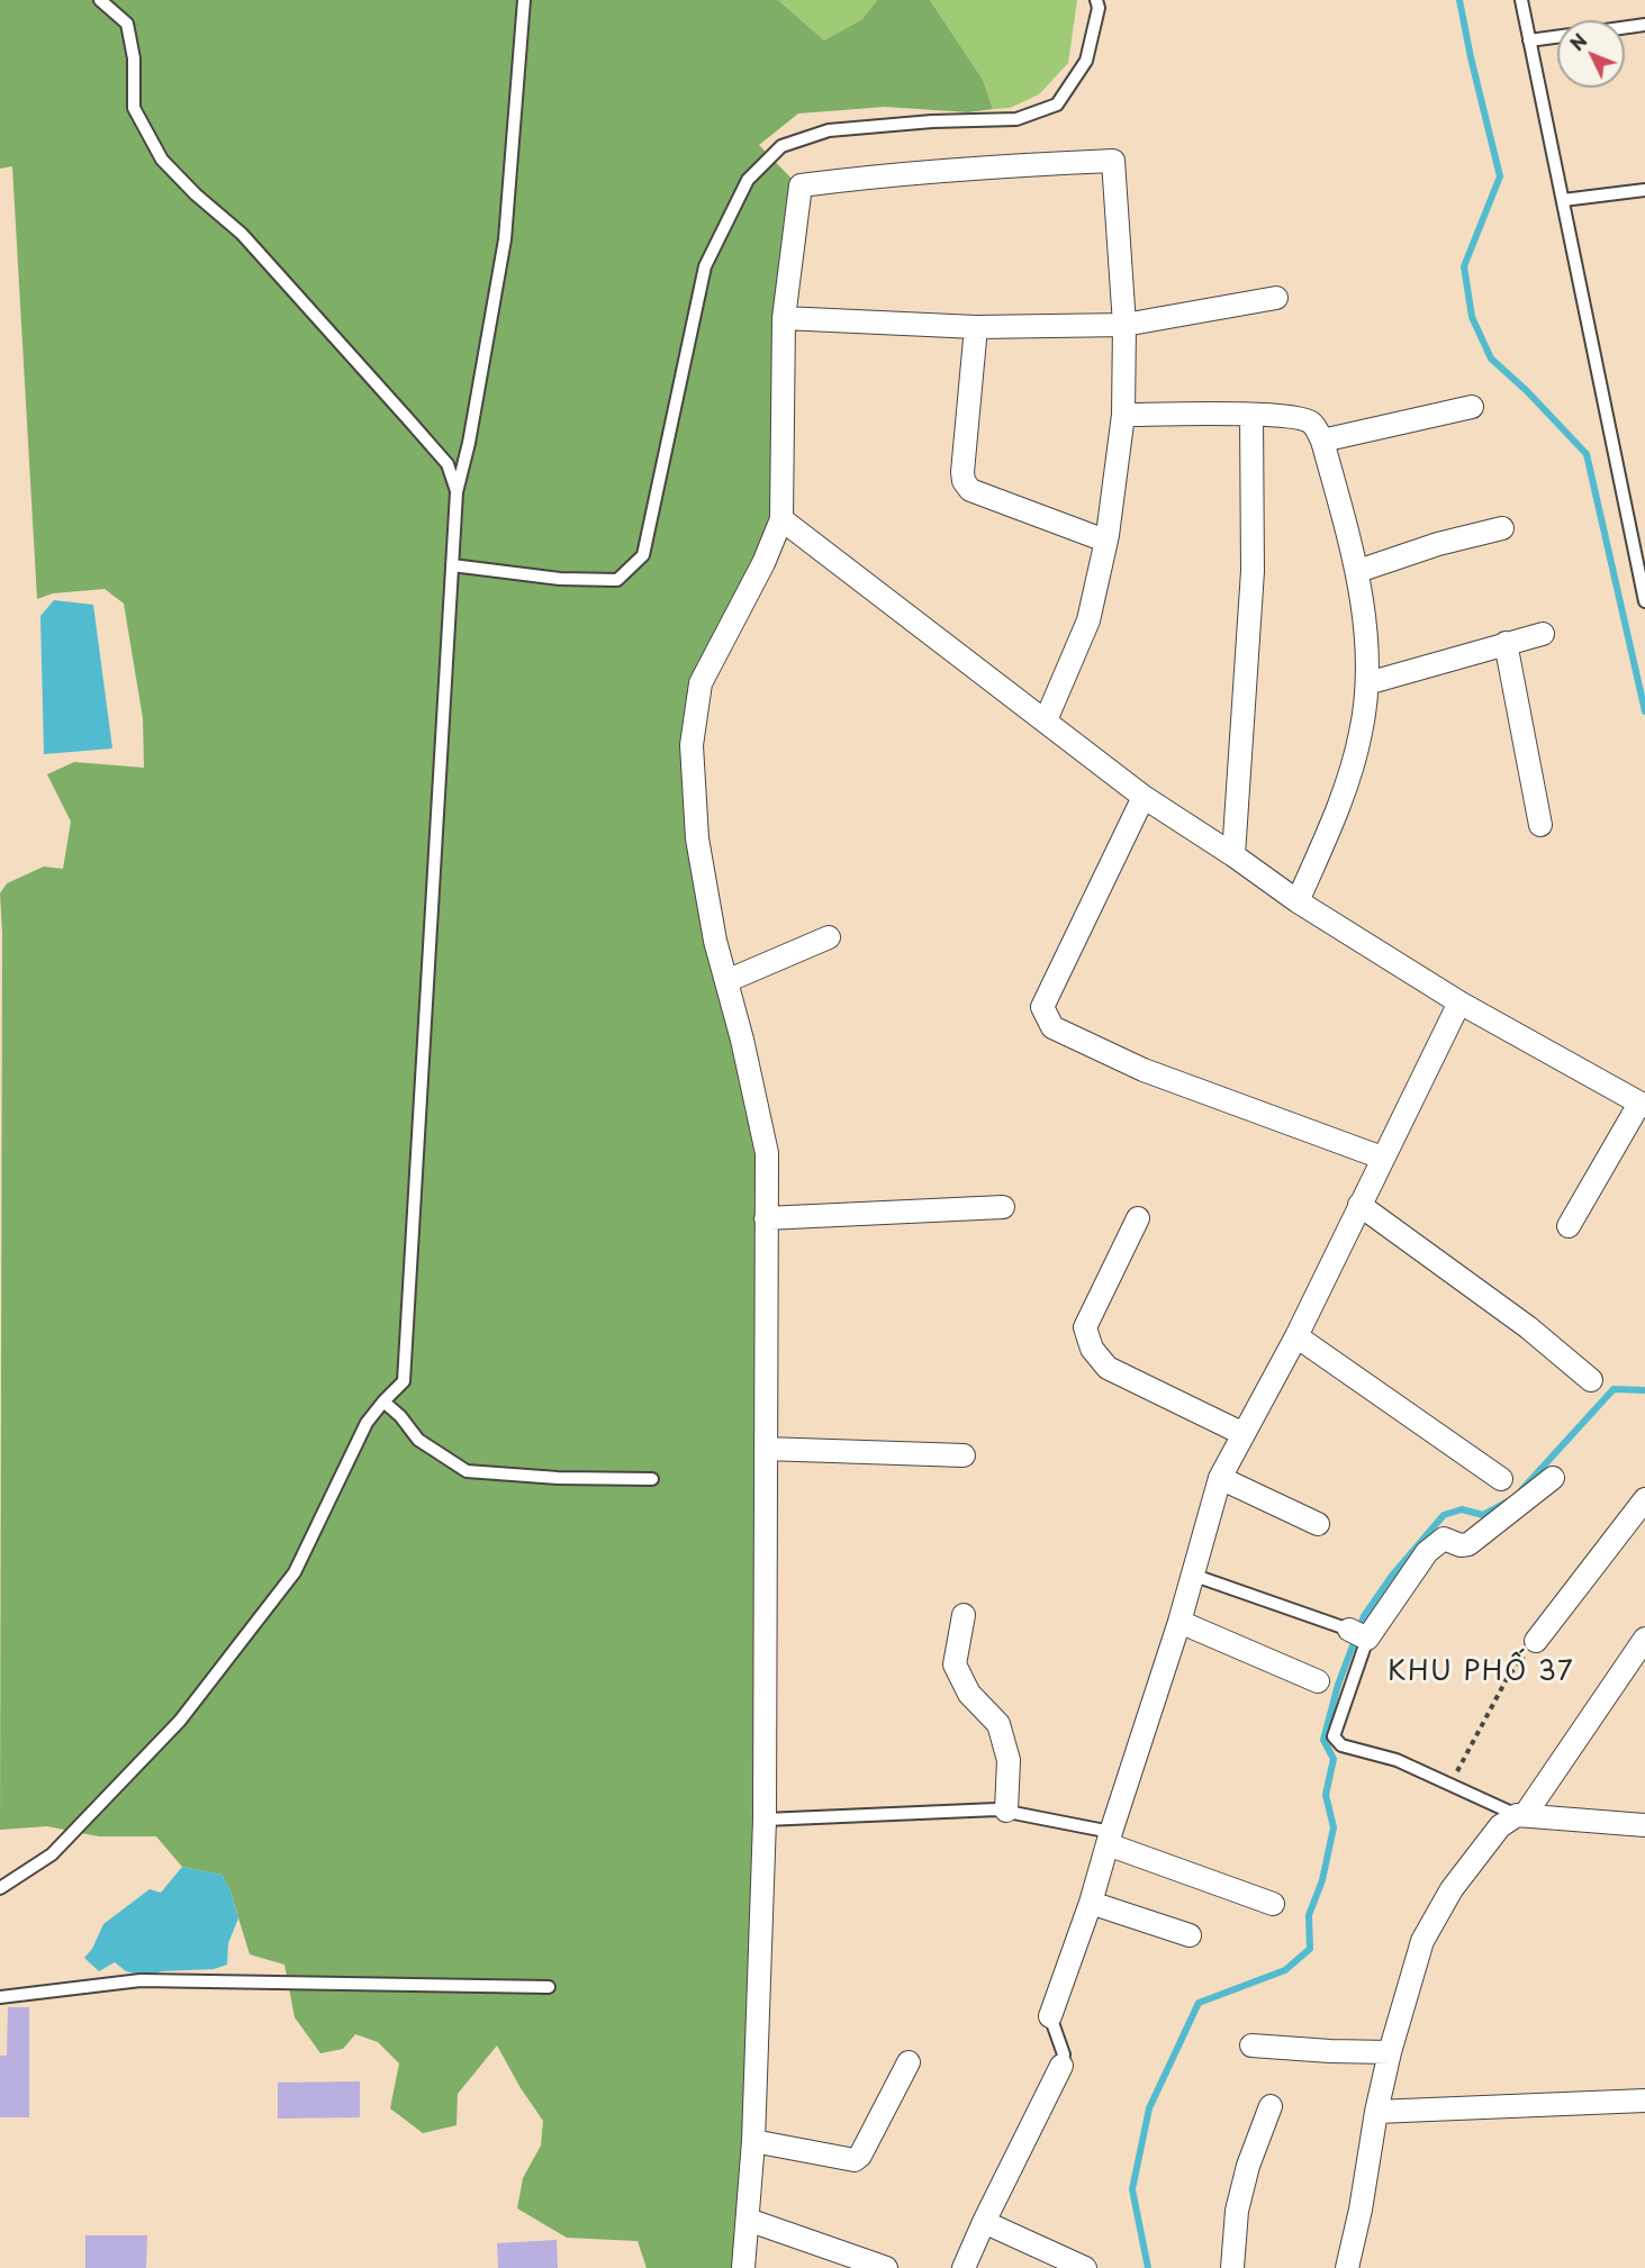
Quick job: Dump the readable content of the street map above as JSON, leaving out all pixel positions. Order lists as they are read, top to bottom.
{
  "districts": ["KHU PHỐ 37"],
  "north": "top left"
}
